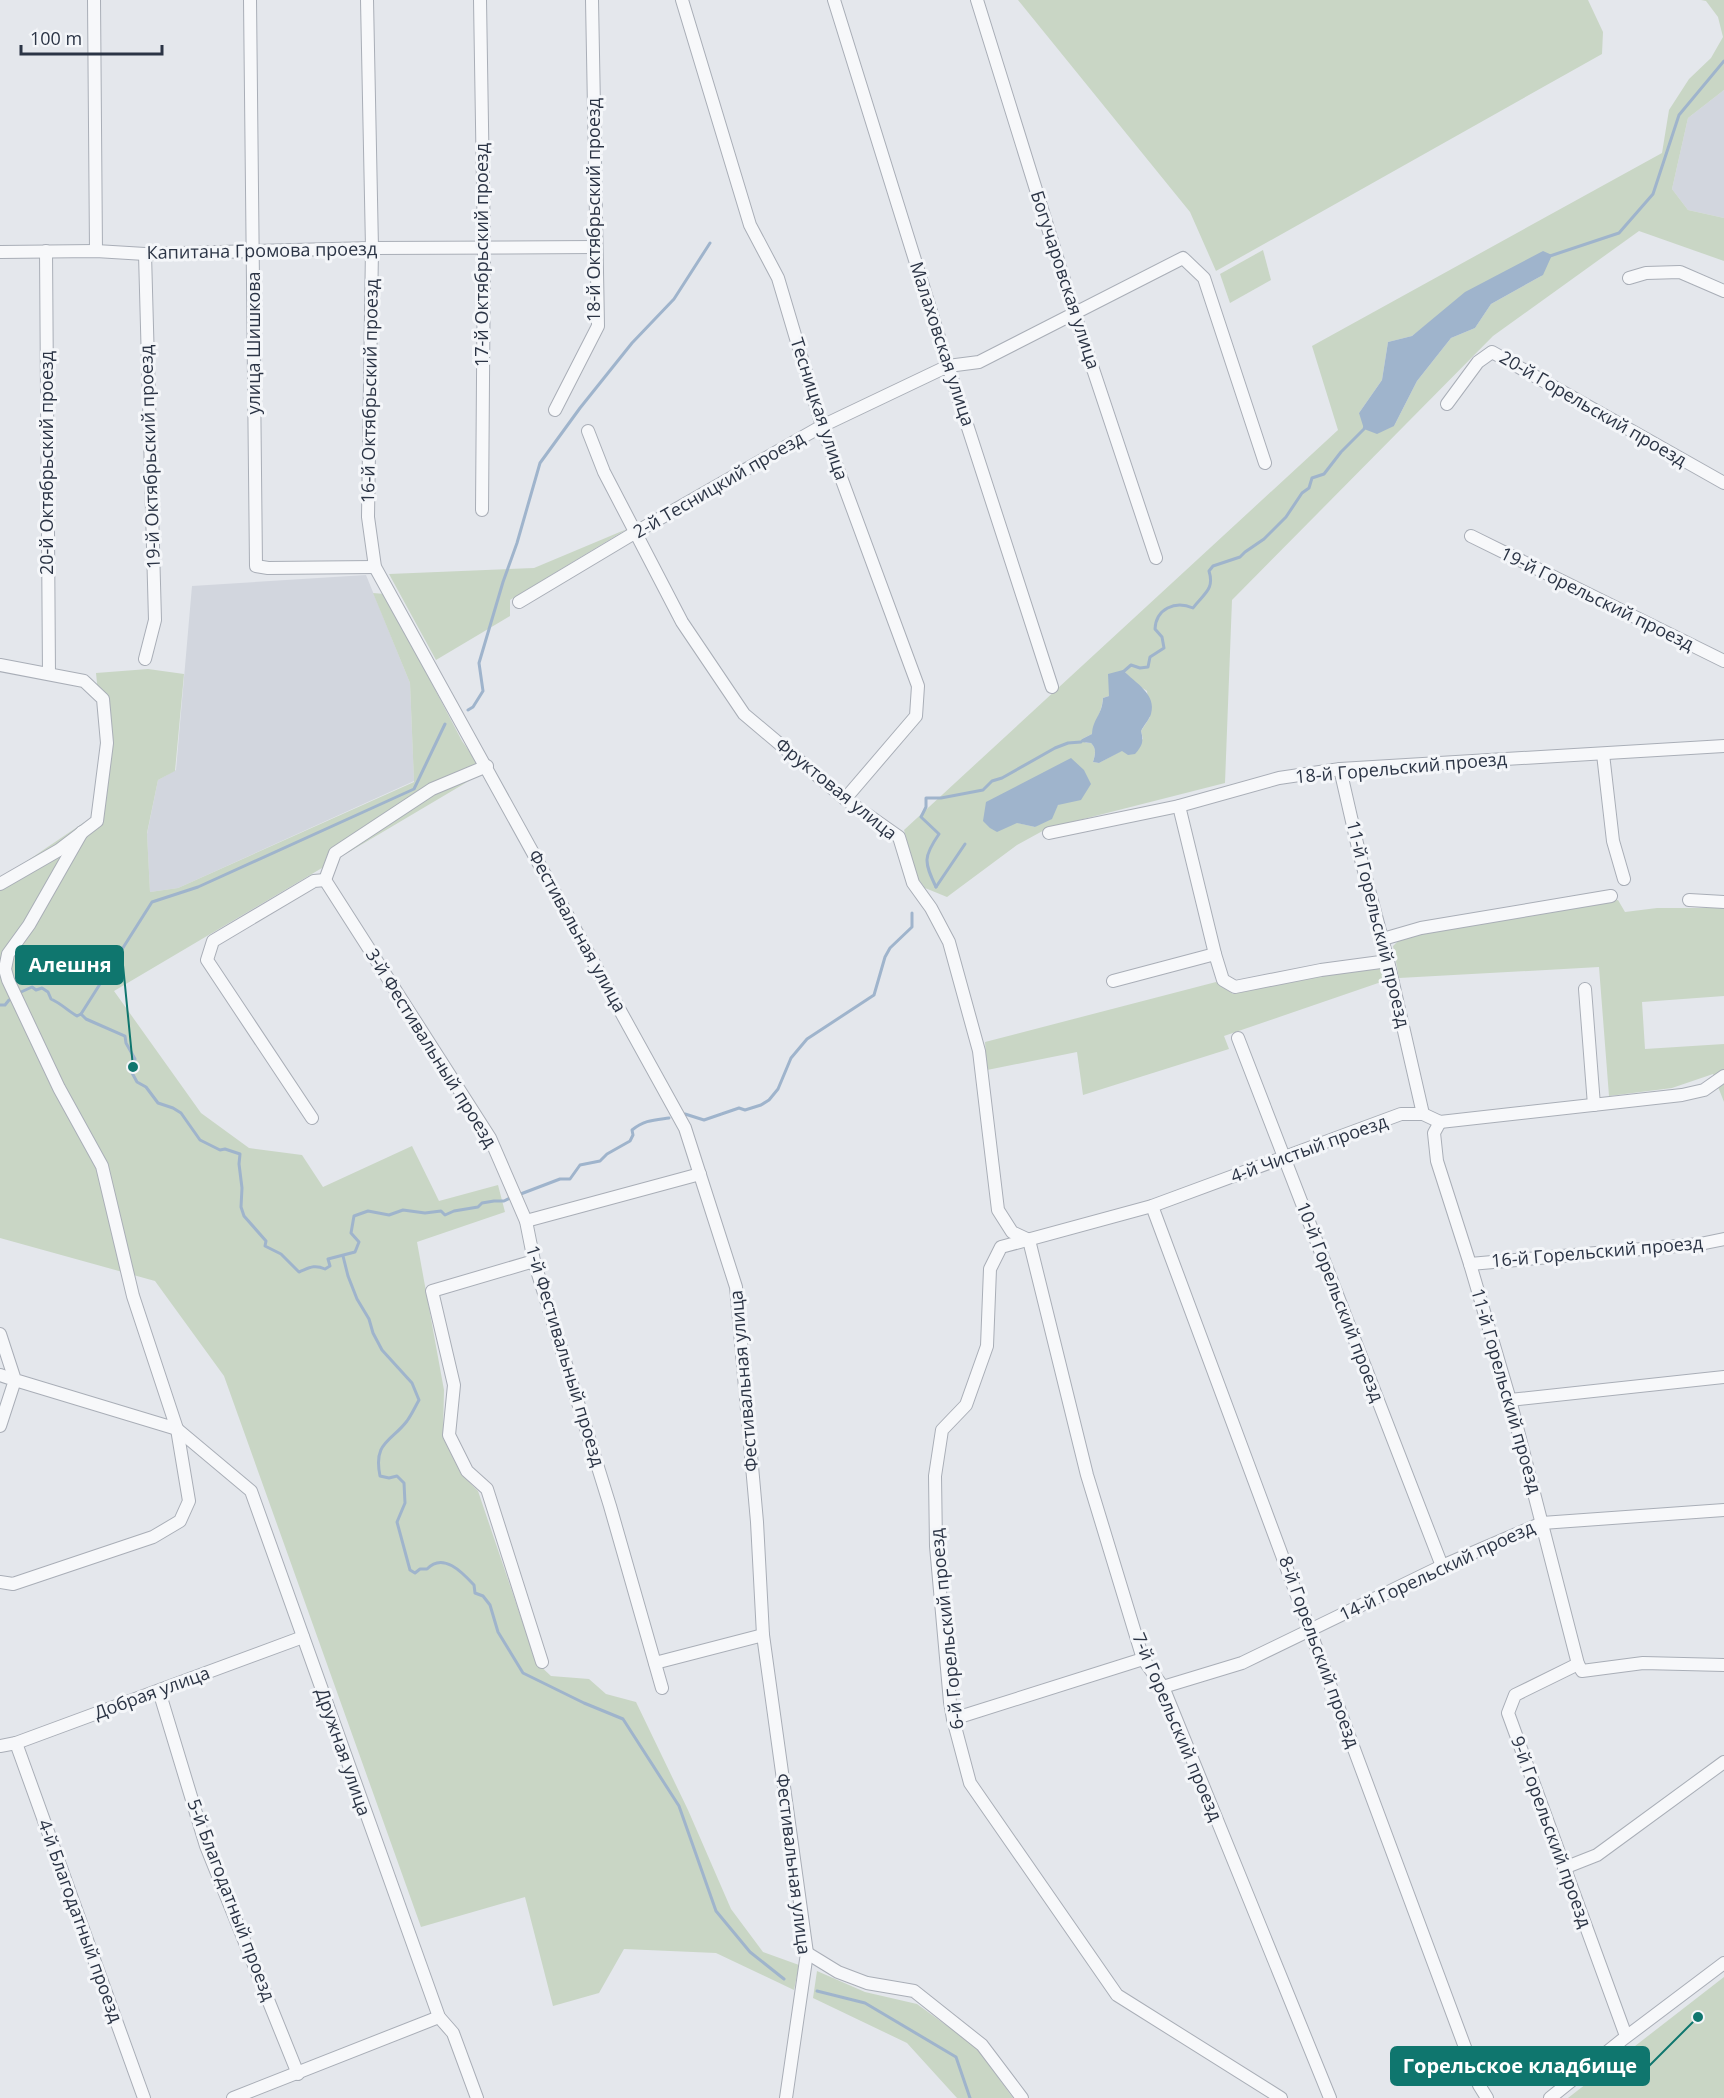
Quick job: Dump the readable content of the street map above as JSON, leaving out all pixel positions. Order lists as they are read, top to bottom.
{
  "streets": {
    "street": [
      "18-й Октябрьский проезд",
      "Капитана Громова проезд",
      "17-й Октябрьский проезд",
      "Богучаровская улица",
      "улица Шишкова",
      "Малаховская улица",
      "16-й Октябрьский проезд",
      "Тесницкая улица",
      "20-й Горельский проезд",
      "19-й Октябрьский проезд",
      "20-й Октябрьский проезд",
      "2-й Тесницкий проезд",
      "19-й Горельский проезд",
      "18-й Горельский проезд",
      "Фруктовая улица",
      "11-й Горельский проезд",
      "Фестивальная улица",
      "3-й Фестивальный проезд",
      "4-й Чистый проезд",
      "16-й Горельский проезд",
      "10-й Горельский проезд",
      "1-й Фестивальный проезд",
      "14-й Горельский проезд",
      "6-й Горельский проезд",
      "8-й Горельский проезд",
      "Добрая улица",
      "7-й Горельский проезд",
      "Дружная улица",
      "9-й Горельский проезд",
      "5-й Благодатный проезд",
      "4-й Благодатный проезд"
    ]
  },
  "crossings": [
    ["18-й Октябрьский проезд", "Капитана Громова проезд"],
    ["Капитана Громова проезд", "17-й Октябрьский проезд"],
    ["Капитана Громова проезд", "улица Шишкова"],
    ["Капитана Громова проезд", "16-й Октябрьский проезд"],
    ["Капитана Громова проезд", "19-й Октябрьский проезд"],
    ["Капитана Громова проезд", "20-й Октябрьский проезд"],
    ["Богучаровская улица", "2-й Тесницкий проезд"],
    ["улица Шишкова", "16-й Октябрьский проезд"],
    ["улица Шишкова", "Фестивальная улица"],
    ["Малаховская улица", "2-й Тесницкий проезд"],
    ["16-й Октябрьский проезд", "Фестивальная улица"],
    ["Тесницкая улица", "2-й Тесницкий проезд"],
    ["Тесницкая улица", "Фруктовая улица"],
    ["2-й Тесницкий проезд", "Фруктовая улица"],
    ["18-й Горельский проезд", "11-й Горельский проезд"],
    ["Фруктовая улица", "4-й Чистый проезд"],
    ["Фруктовая улица", "6-й Горельский проезд"],
    ["Фруктовая улица", "7-й Горельский проезд"],
    ["11-й Горельский проезд", "4-й Чистый проезд"],
    ["11-й Горельский проезд", "16-й Горельский проезд"],
    ["11-й Горельский проезд", "14-й Горельский проезд"],
    ["11-й Горельский проезд", "9-й Горельский проезд"],
    ["Фестивальная улица", "1-й Фестивальный проезд"],
    ["3-й Фестивальный проезд", "1-й Фестивальный проезд"],
    ["4-й Чистый проезд", "10-й Горельский проезд"],
    ["4-й Чистый проезд", "6-й Горельский проезд"],
    ["4-й Чистый проезд", "8-й Горельский проезд"],
    ["4-й Чистый проезд", "7-й Горельский проезд"],
    ["10-й Горельский проезд", "14-й Горельский проезд"],
    ["14-й Горельский проезд", "8-й Горельский проезд"],
    ["14-й Горельский проезд", "7-й Горельский проезд"],
    ["6-й Горельский проезд", "7-й Горельский проезд"],
    ["Добрая улица", "Дружная улица"],
    ["Добрая улица", "5-й Благодатный проезд"],
    ["Добрая улица", "4-й Благодатный проезд"]
  ],
  "places": ["Алешня", "Горельское кладбище"],
  "scale_bar": "100 m"
}
